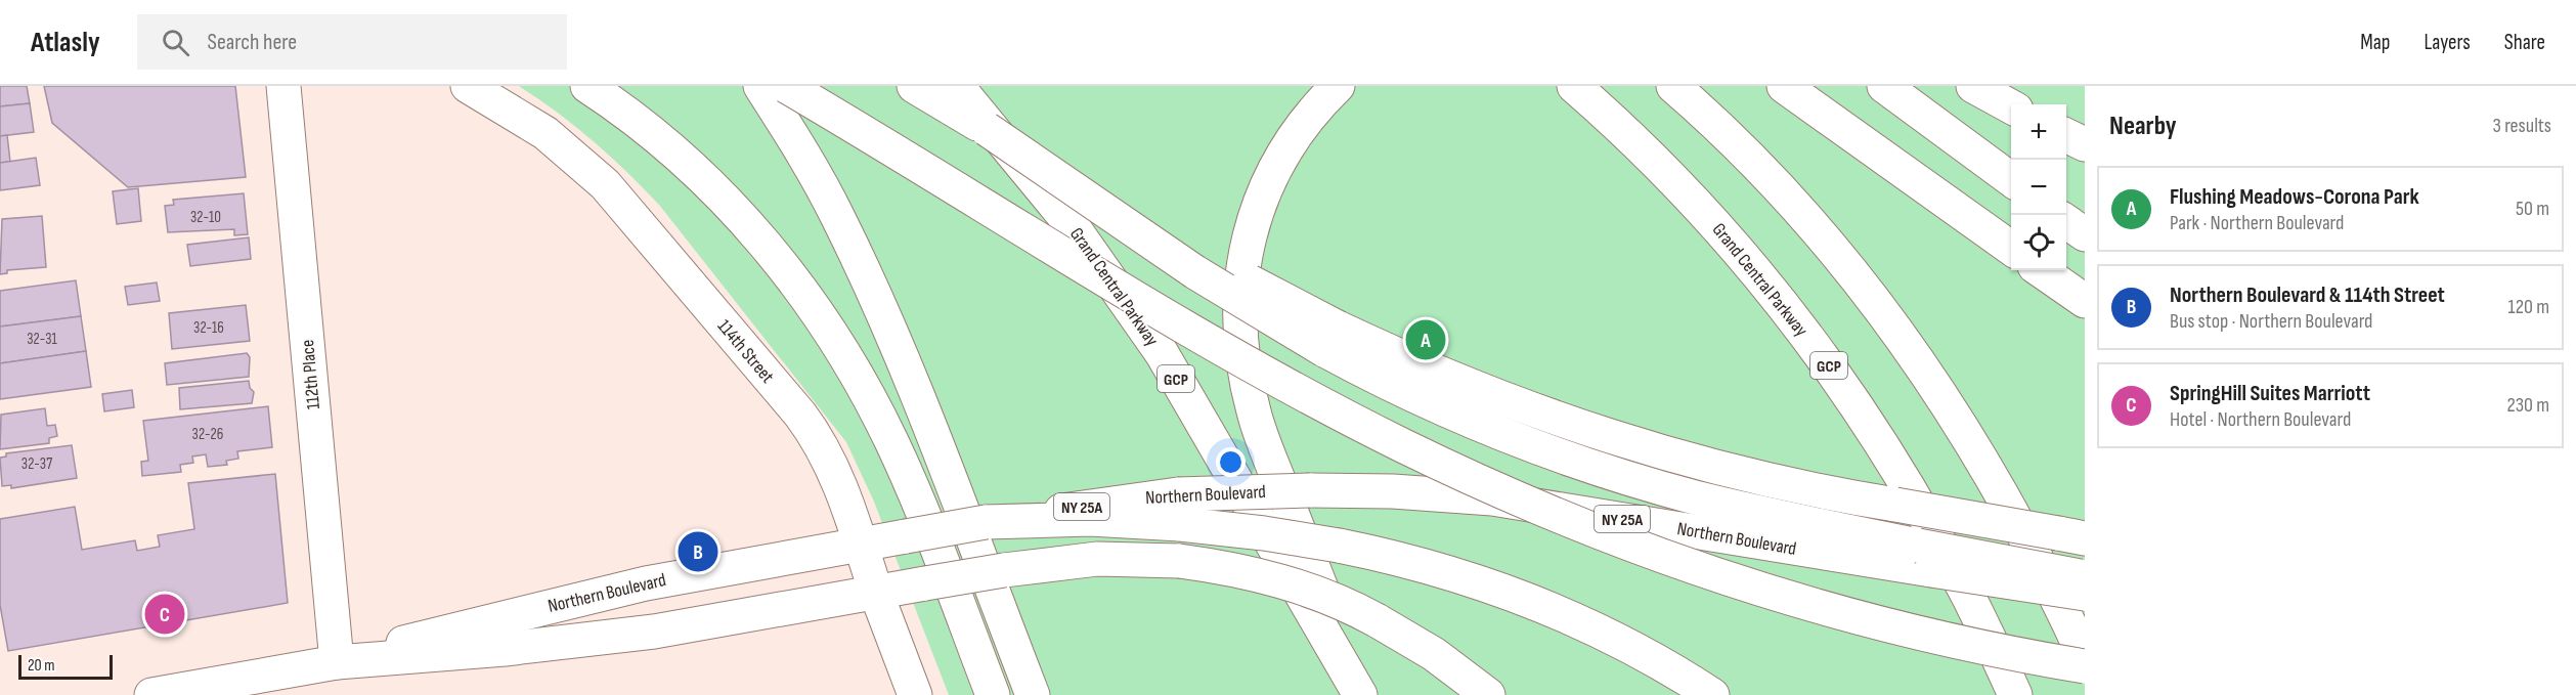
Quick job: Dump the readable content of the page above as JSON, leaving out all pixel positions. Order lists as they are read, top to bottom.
{
  "streets": {
    "main road": [
      "Grand Central Parkway",
      "114th Street",
      "GCP",
      "112th Place",
      "Northern Boulevard",
      "NY 25A"
    ]
  },
  "crossings": [
    ["114th Street", "Northern Boulevard"],
    ["112th Place", "Northern Boulevard"]
  ],
  "house_numbers": [
    "32-10",
    "32-16",
    "32-31",
    "32-26",
    "32-37"
  ],
  "scale_bar": "20 m",
  "page": {
    "header": "Atlasly",
    "search": "Search here",
    "nav": ["Map", "Layers", "Share"],
    "heading": ["Nearby", "3 results"],
    "map_buttons": ["+", "−"],
    "list": [
      {
        "mark": "A",
        "name": "Flushing Meadows-Corona Park",
        "note": "Park · Northern Boulevard",
        "value": "50 m"
      },
      {
        "mark": "B",
        "name": "Northern Boulevard & 114th Street",
        "note": "Bus stop · Northern Boulevard",
        "value": "120 m"
      },
      {
        "mark": "C",
        "name": "SpringHill Suites Marriott",
        "note": "Hotel · Northern Boulevard",
        "value": "230 m"
      }
    ],
    "pins": ["A", "B", "C"],
    "scale": "20 m"
  }
}
